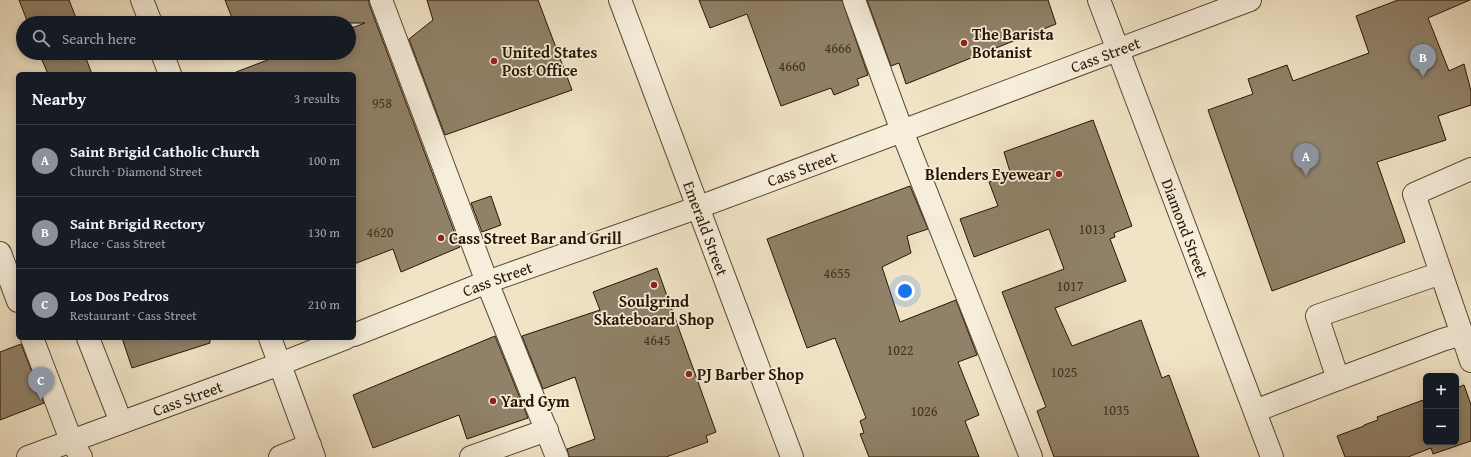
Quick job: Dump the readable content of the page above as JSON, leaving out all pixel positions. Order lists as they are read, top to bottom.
{
  "streets": {
    "street": ["Cass Street", "Emerald Street", "Diamond Street"]
  },
  "crossings": [
    ["Cass Street", "Emerald Street"],
    ["Cass Street", "Diamond Street"]
  ],
  "places": [
    "The Barista Botanist",
    "United States Post Office",
    "Blenders Eyewear",
    "Cass Street Bar and Grill",
    "Soulgrind Skateboard Shop",
    "PJ Barber Shop",
    "Yard Gym"
  ],
  "house_numbers": [
    "4666",
    "4660",
    "958",
    "1013",
    "4620",
    "4655",
    "1017",
    "4645",
    "1022",
    "1025",
    "1035",
    "1026"
  ],
  "page": {
    "search": "Search here",
    "pins": ["B", "A", "C"],
    "heading": ["Nearby", "3 results"],
    "list": [
      {
        "mark": "A",
        "name": "Saint Brigid Catholic Church",
        "note": "Church · Diamond Street",
        "value": "100 m"
      },
      {
        "mark": "B",
        "name": "Saint Brigid Rectory",
        "note": "Place · Cass Street",
        "value": "130 m"
      },
      {
        "mark": "C",
        "name": "Los Dos Pedros",
        "note": "Restaurant · Cass Street",
        "value": "210 m"
      }
    ],
    "map_buttons": ["+", "−"]
  }
}
